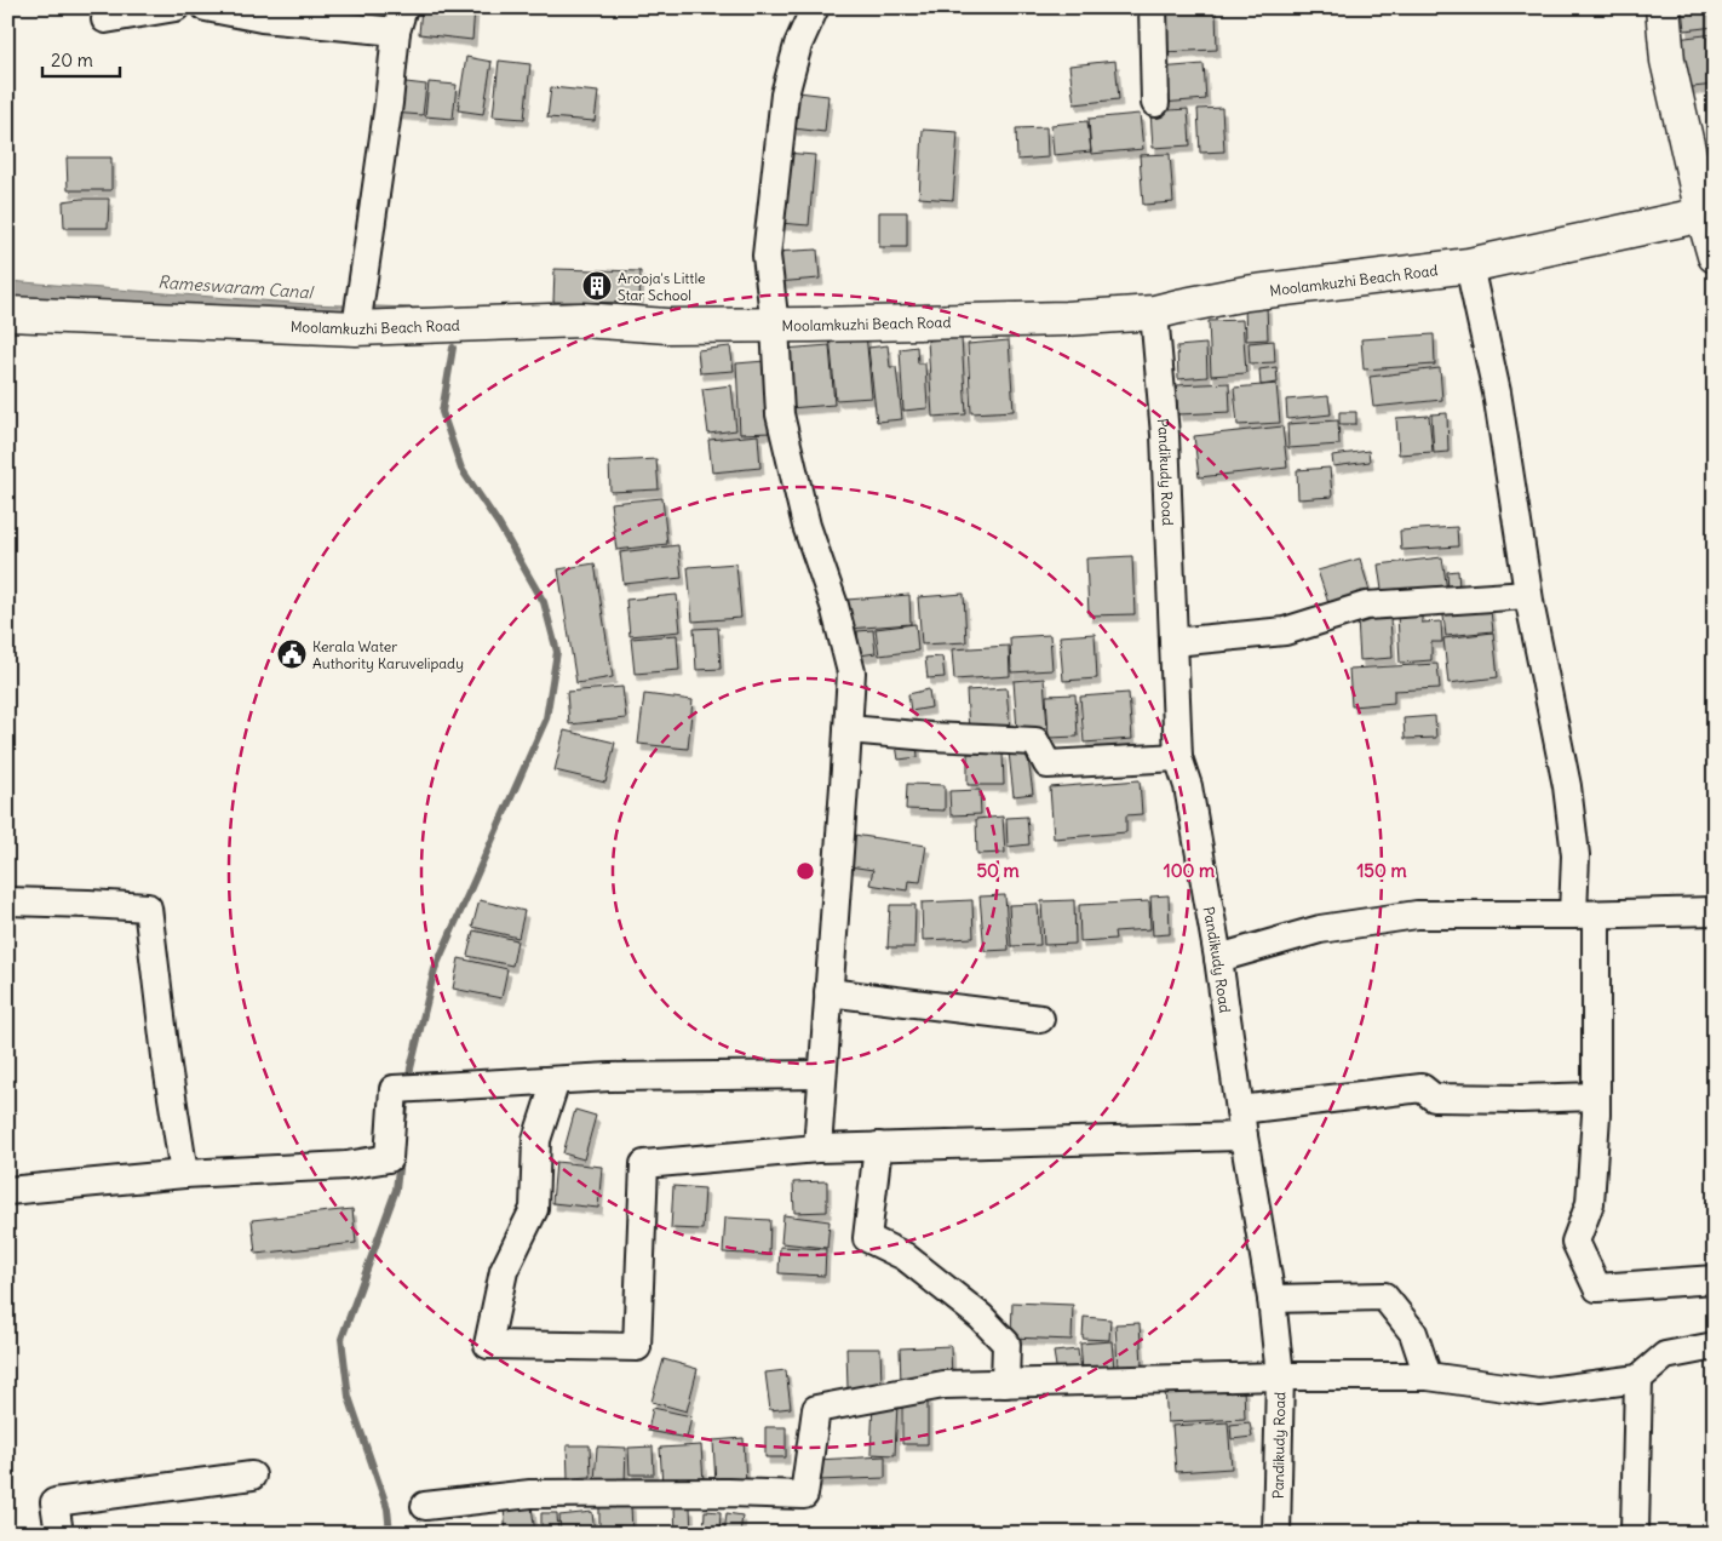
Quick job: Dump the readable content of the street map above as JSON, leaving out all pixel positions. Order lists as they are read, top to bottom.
{
  "streets": {
    "street": ["Moolamkuzhi Beach Road", "Pandikudy Road"]
  },
  "crossings": [
    ["Moolamkuzhi Beach Road", "Pandikudy Road"]
  ],
  "water": ["Rameswaram Canal"],
  "places": {
    "building": ["Arooja's Little Star School"],
    "public building": ["Kerala Water Authority Karuvelipady"]
  },
  "scale_bar": "20 m",
  "rings": ["50 m", "100 m", "150 m"]
}
